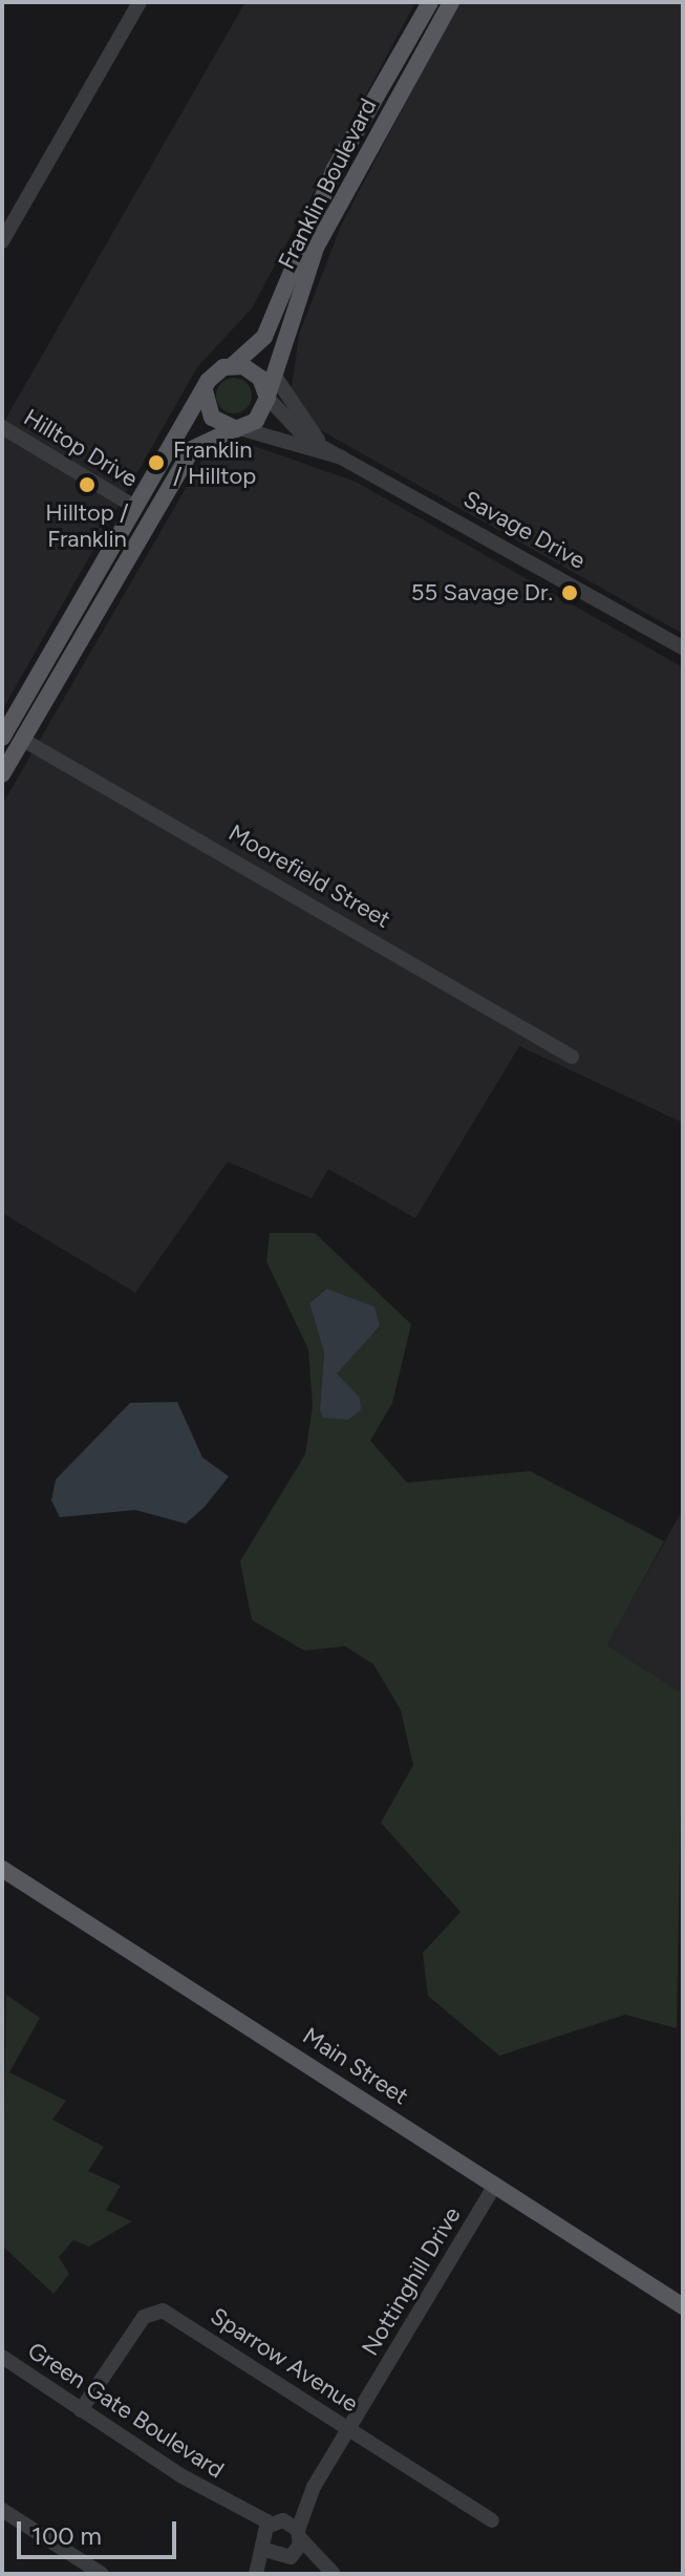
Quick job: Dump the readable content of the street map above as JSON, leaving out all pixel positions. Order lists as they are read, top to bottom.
{
  "streets": {
    "main road": ["Franklin Boulevard", "Main Street"],
    "street": [
      "Hilltop Drive",
      "Savage Drive",
      "Moorefield Street",
      "Nottinghill Drive",
      "Sparrow Avenue",
      "Green Gate Boulevard"
    ]
  },
  "crossings": [
    ["Franklin Boulevard", "Savage Drive"],
    ["Main Street", "Nottinghill Drive"],
    ["Nottinghill Drive", "Sparrow Avenue"],
    ["Nottinghill Drive", "Green Gate Boulevard"],
    ["Sparrow Avenue", "Green Gate Boulevard"]
  ],
  "places": ["Franklin / Hilltop", "Hilltop / Franklin", "55 Savage Dr."],
  "scale_bar": "100 m"
}
